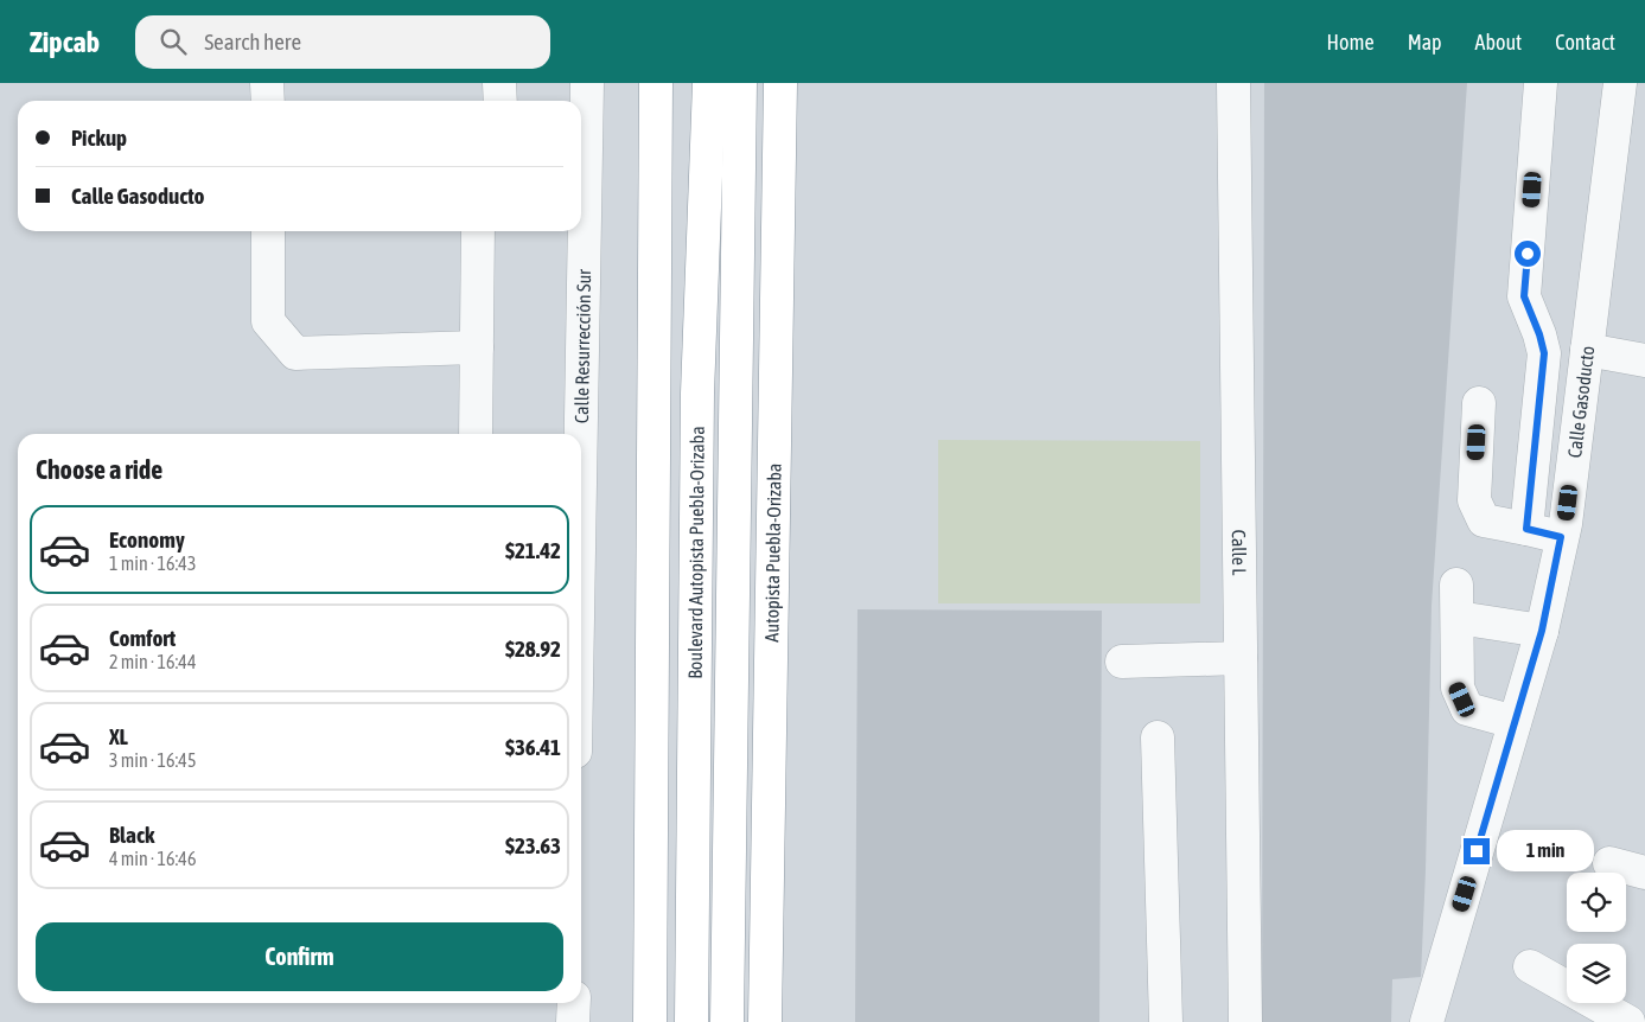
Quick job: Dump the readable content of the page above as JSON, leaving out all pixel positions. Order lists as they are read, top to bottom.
{
  "streets": {
    "highway": ["Boulevard Autopista Puebla-Orizaba", "Autopista Puebla-Orizaba"],
    "street": ["Calle Resurrección Sur", "Calle Gasoducto", "Calle L"]
  },
  "page": {
    "header": "Zipcab",
    "search": "Search here",
    "nav": [
      "Home",
      "Map",
      "About",
      "Contact"
    ],
    "banner": ["Pickup", "Calle Gasoducto"],
    "heading": "Choose a ride",
    "list": [
      {
        "name": "Economy",
        "note": "1 min · 16:43",
        "value": "$21.42"
      },
      {
        "name": "Comfort",
        "note": "2 min · 16:44",
        "value": "$28.92"
      },
      {
        "name": "XL",
        "note": "3 min · 16:45",
        "value": "$36.41"
      },
      {
        "name": "Black",
        "note": "4 min · 16:46",
        "value": "$23.63"
      }
    ],
    "bubble": "1 min",
    "buttons": "Confirm"
  }
}
